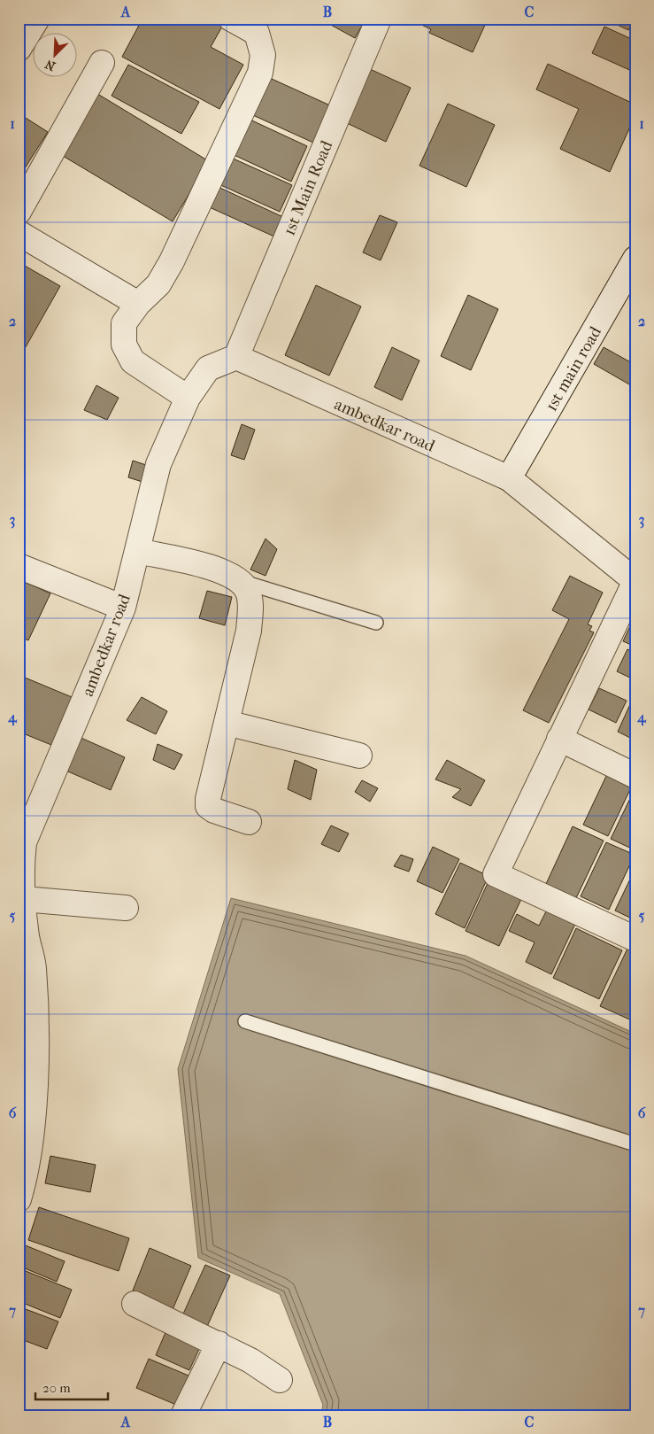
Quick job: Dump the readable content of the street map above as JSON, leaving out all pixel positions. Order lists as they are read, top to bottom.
{
  "streets": {
    "street": ["1st Main Road", "1st main road", "ambedkar road"]
  },
  "crossings": [
    ["1st Main Road", "ambedkar road"],
    ["1st main road", "ambedkar road"]
  ],
  "scale_bar": "20 m",
  "north": "bottom left",
  "grid": {
    "columns": ["A", "B", "C"],
    "rows": [
      "1",
      "2",
      "3",
      "4",
      "5",
      "6",
      "7"
    ]
  }
}
